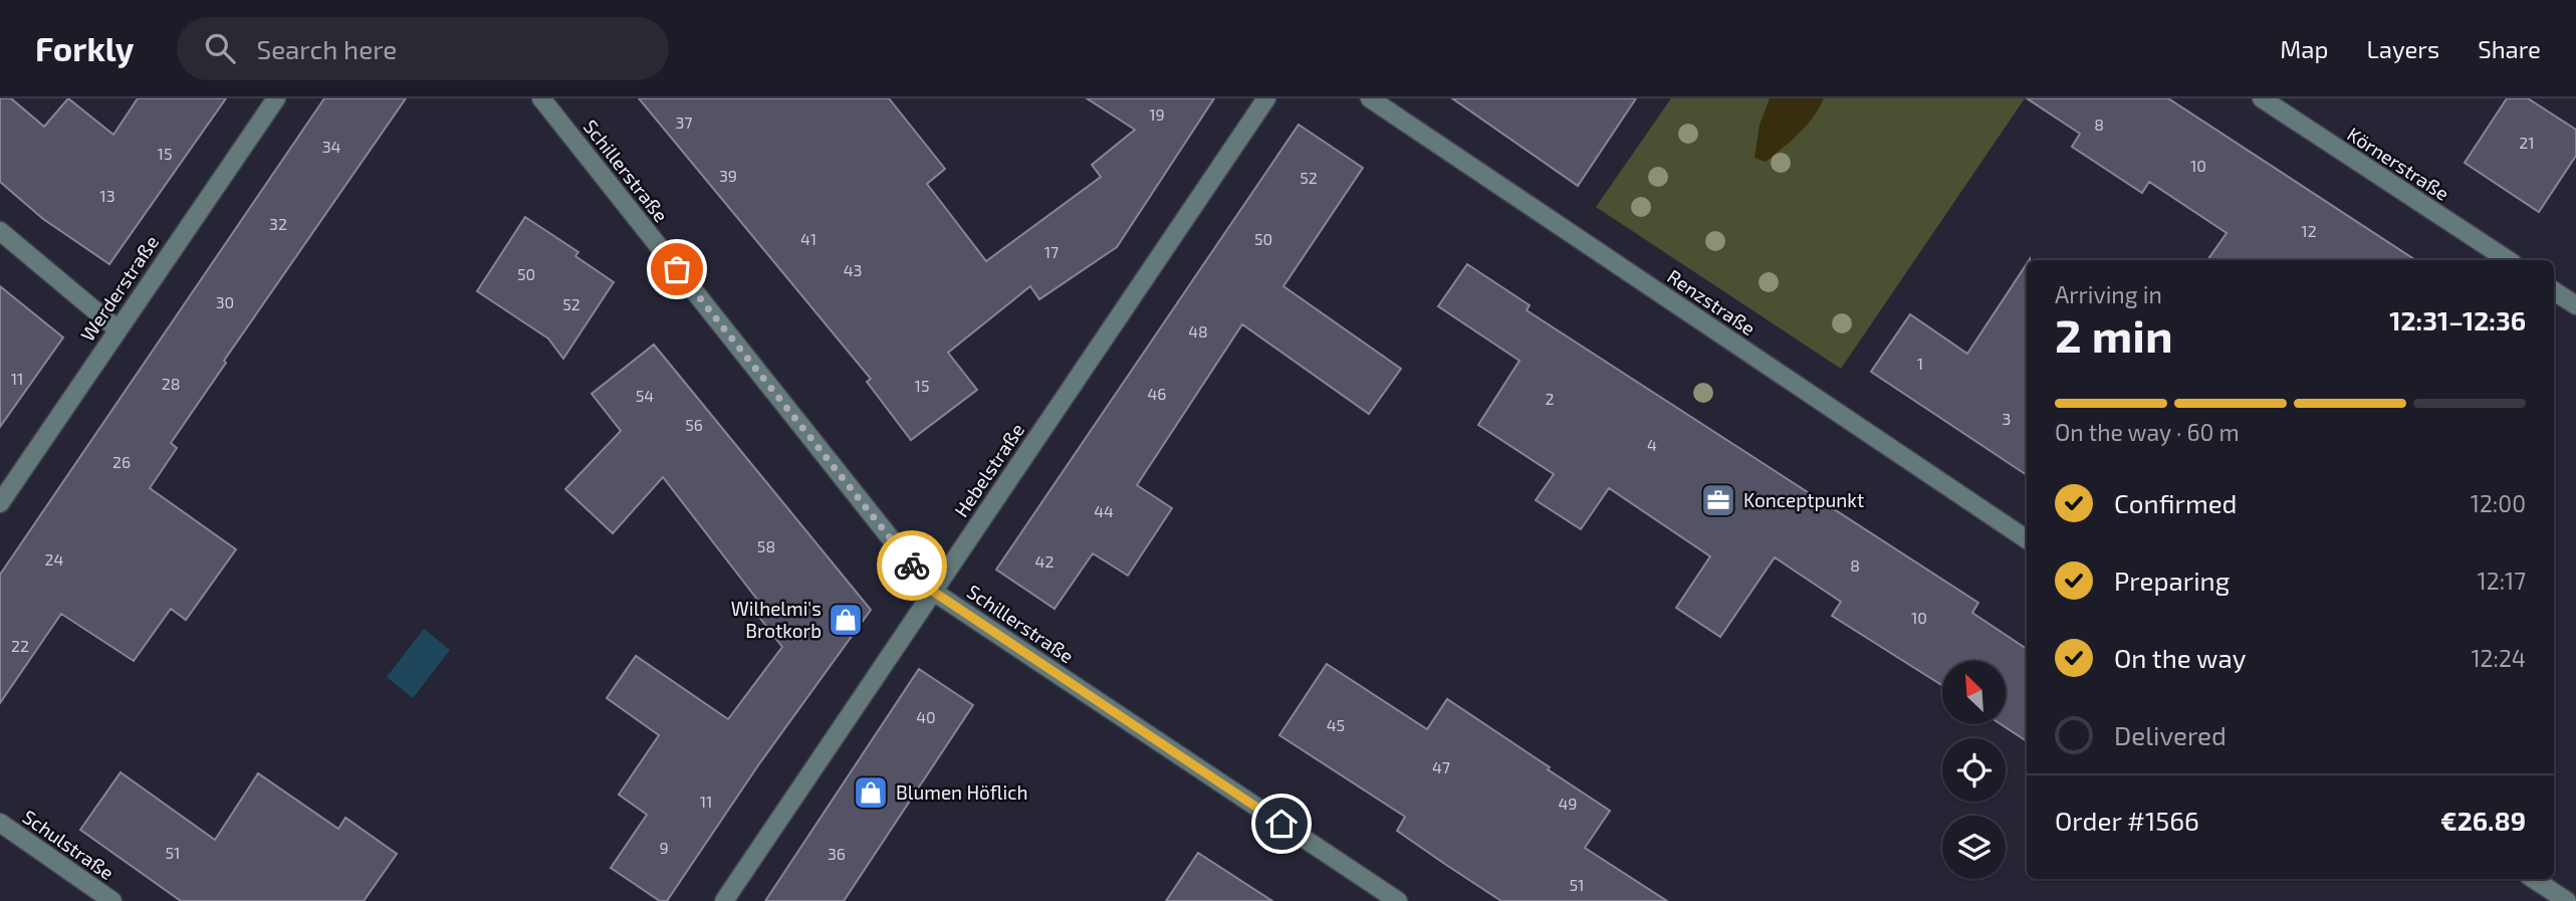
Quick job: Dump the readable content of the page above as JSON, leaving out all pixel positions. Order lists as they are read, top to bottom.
{
  "streets": {
    "street": [
      "Körnerstraße",
      "Schillerstraße",
      "Werderstraße",
      "Renzstraße",
      "Hebelstraße",
      "Schulstraße"
    ]
  },
  "crossings": [
    ["Schillerstraße", "Hebelstraße"]
  ],
  "places": {
    "office": ["Konceptpunkt"],
    "shop": ["Wilhelmi's Brotkorb", "Blumen Höflich"]
  },
  "house_numbers": [
    "19",
    "37",
    "8",
    "21",
    "34",
    "15",
    "10",
    "39",
    "52",
    "13",
    "32",
    "12",
    "41",
    "50",
    "17",
    "43",
    "50",
    "30",
    "52",
    "48",
    "1",
    "11",
    "28",
    "15",
    "46",
    "54",
    "2",
    "3",
    "56",
    "4",
    "26",
    "44",
    "58",
    "24",
    "42",
    "8",
    "10",
    "22",
    "40",
    "45",
    "47",
    "11",
    "49",
    "9",
    "51",
    "36",
    "51"
  ],
  "north": "top left",
  "page": {
    "header": "Forkly",
    "search": "Search here",
    "nav": ["Map", "Layers", "Share"],
    "heading": ["2 min", "Arriving in", "12:31–12:36"],
    "panel": ["Order #1566", "€26.89"],
    "bar": "On the way · 60 m",
    "list": [
      ["Confirmed", "12:00"],
      ["Preparing", "12:17"],
      ["On the way", "12:24"],
      "Delivered"
    ]
  }
}
